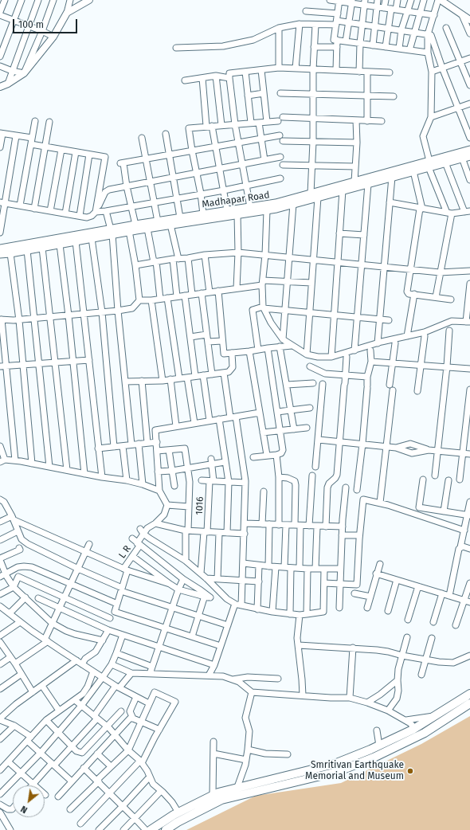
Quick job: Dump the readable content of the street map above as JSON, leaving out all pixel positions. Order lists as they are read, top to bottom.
{
  "streets": {
    "main road": ["Madhapar Road"],
    "street": ["1016", "L R"]
  },
  "places": ["Smritivan Earthquake Memorial and Museum"],
  "scale_bar": "100 m",
  "north": "bottom left"
}
